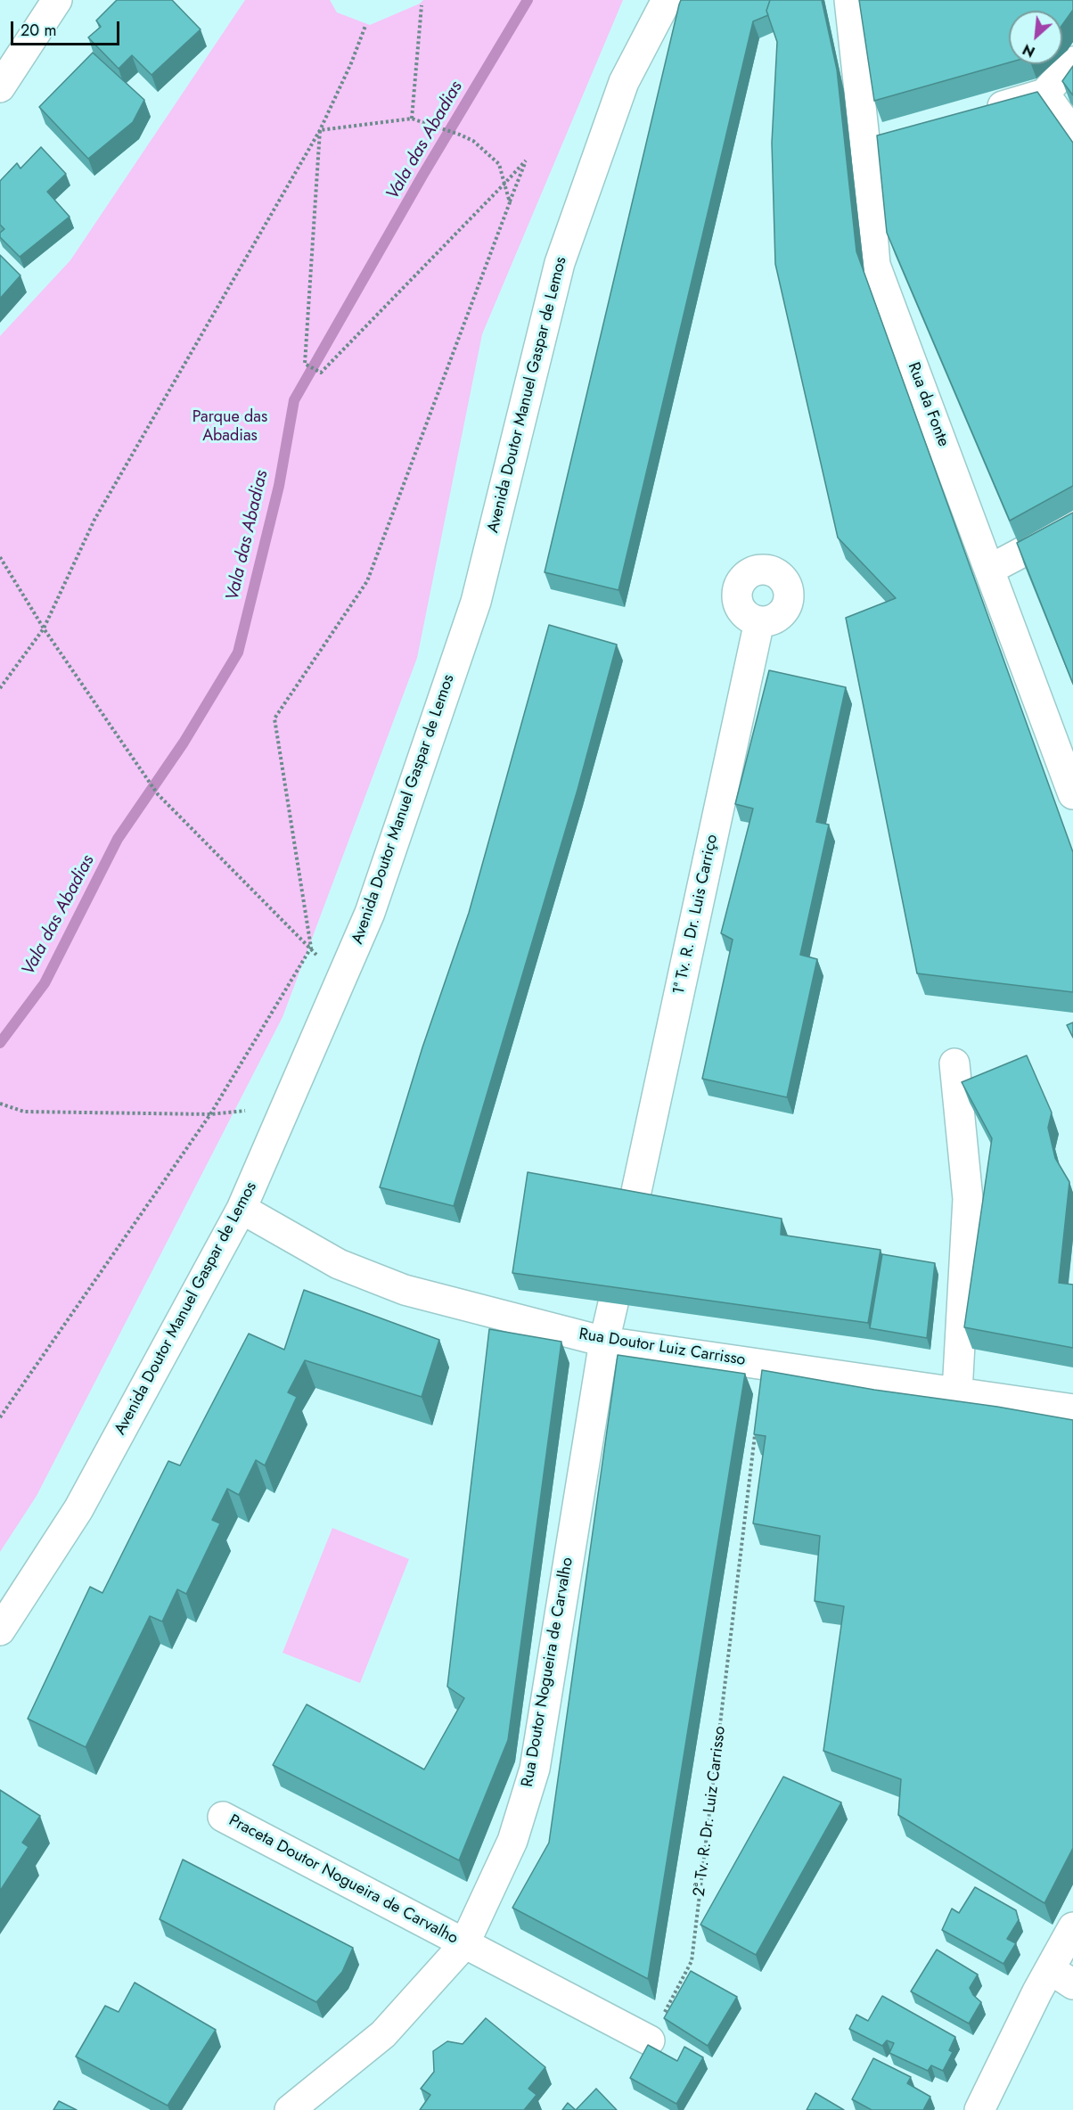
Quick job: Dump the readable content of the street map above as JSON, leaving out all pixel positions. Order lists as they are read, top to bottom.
{
  "streets": {
    "street": [
      "Avenida Doutor Manuel Gaspar de Lemos",
      "Rua da Fonte",
      "1ª Tv. R. Dr. Luis Carriço",
      "Rua Doutor Luiz Carrisso",
      "Rua Doutor Nogueira de Carvalho",
      "Praceta Doutor Nogueira de Carvalho"
    ],
    "path": ["2ª Tv. R. Dr. Luiz Carrisso"]
  },
  "crossings": [
    ["Avenida Doutor Manuel Gaspar de Lemos", "Rua Doutor Luiz Carrisso"],
    ["Rua Doutor Luiz Carrisso", "Rua Doutor Nogueira de Carvalho"],
    ["Rua Doutor Nogueira de Carvalho", "Praceta Doutor Nogueira de Carvalho"]
  ],
  "water": ["Vala das Abadias"],
  "parks": ["Parque das Abadias"],
  "scale_bar": "20 m",
  "north": "bottom left"
}
